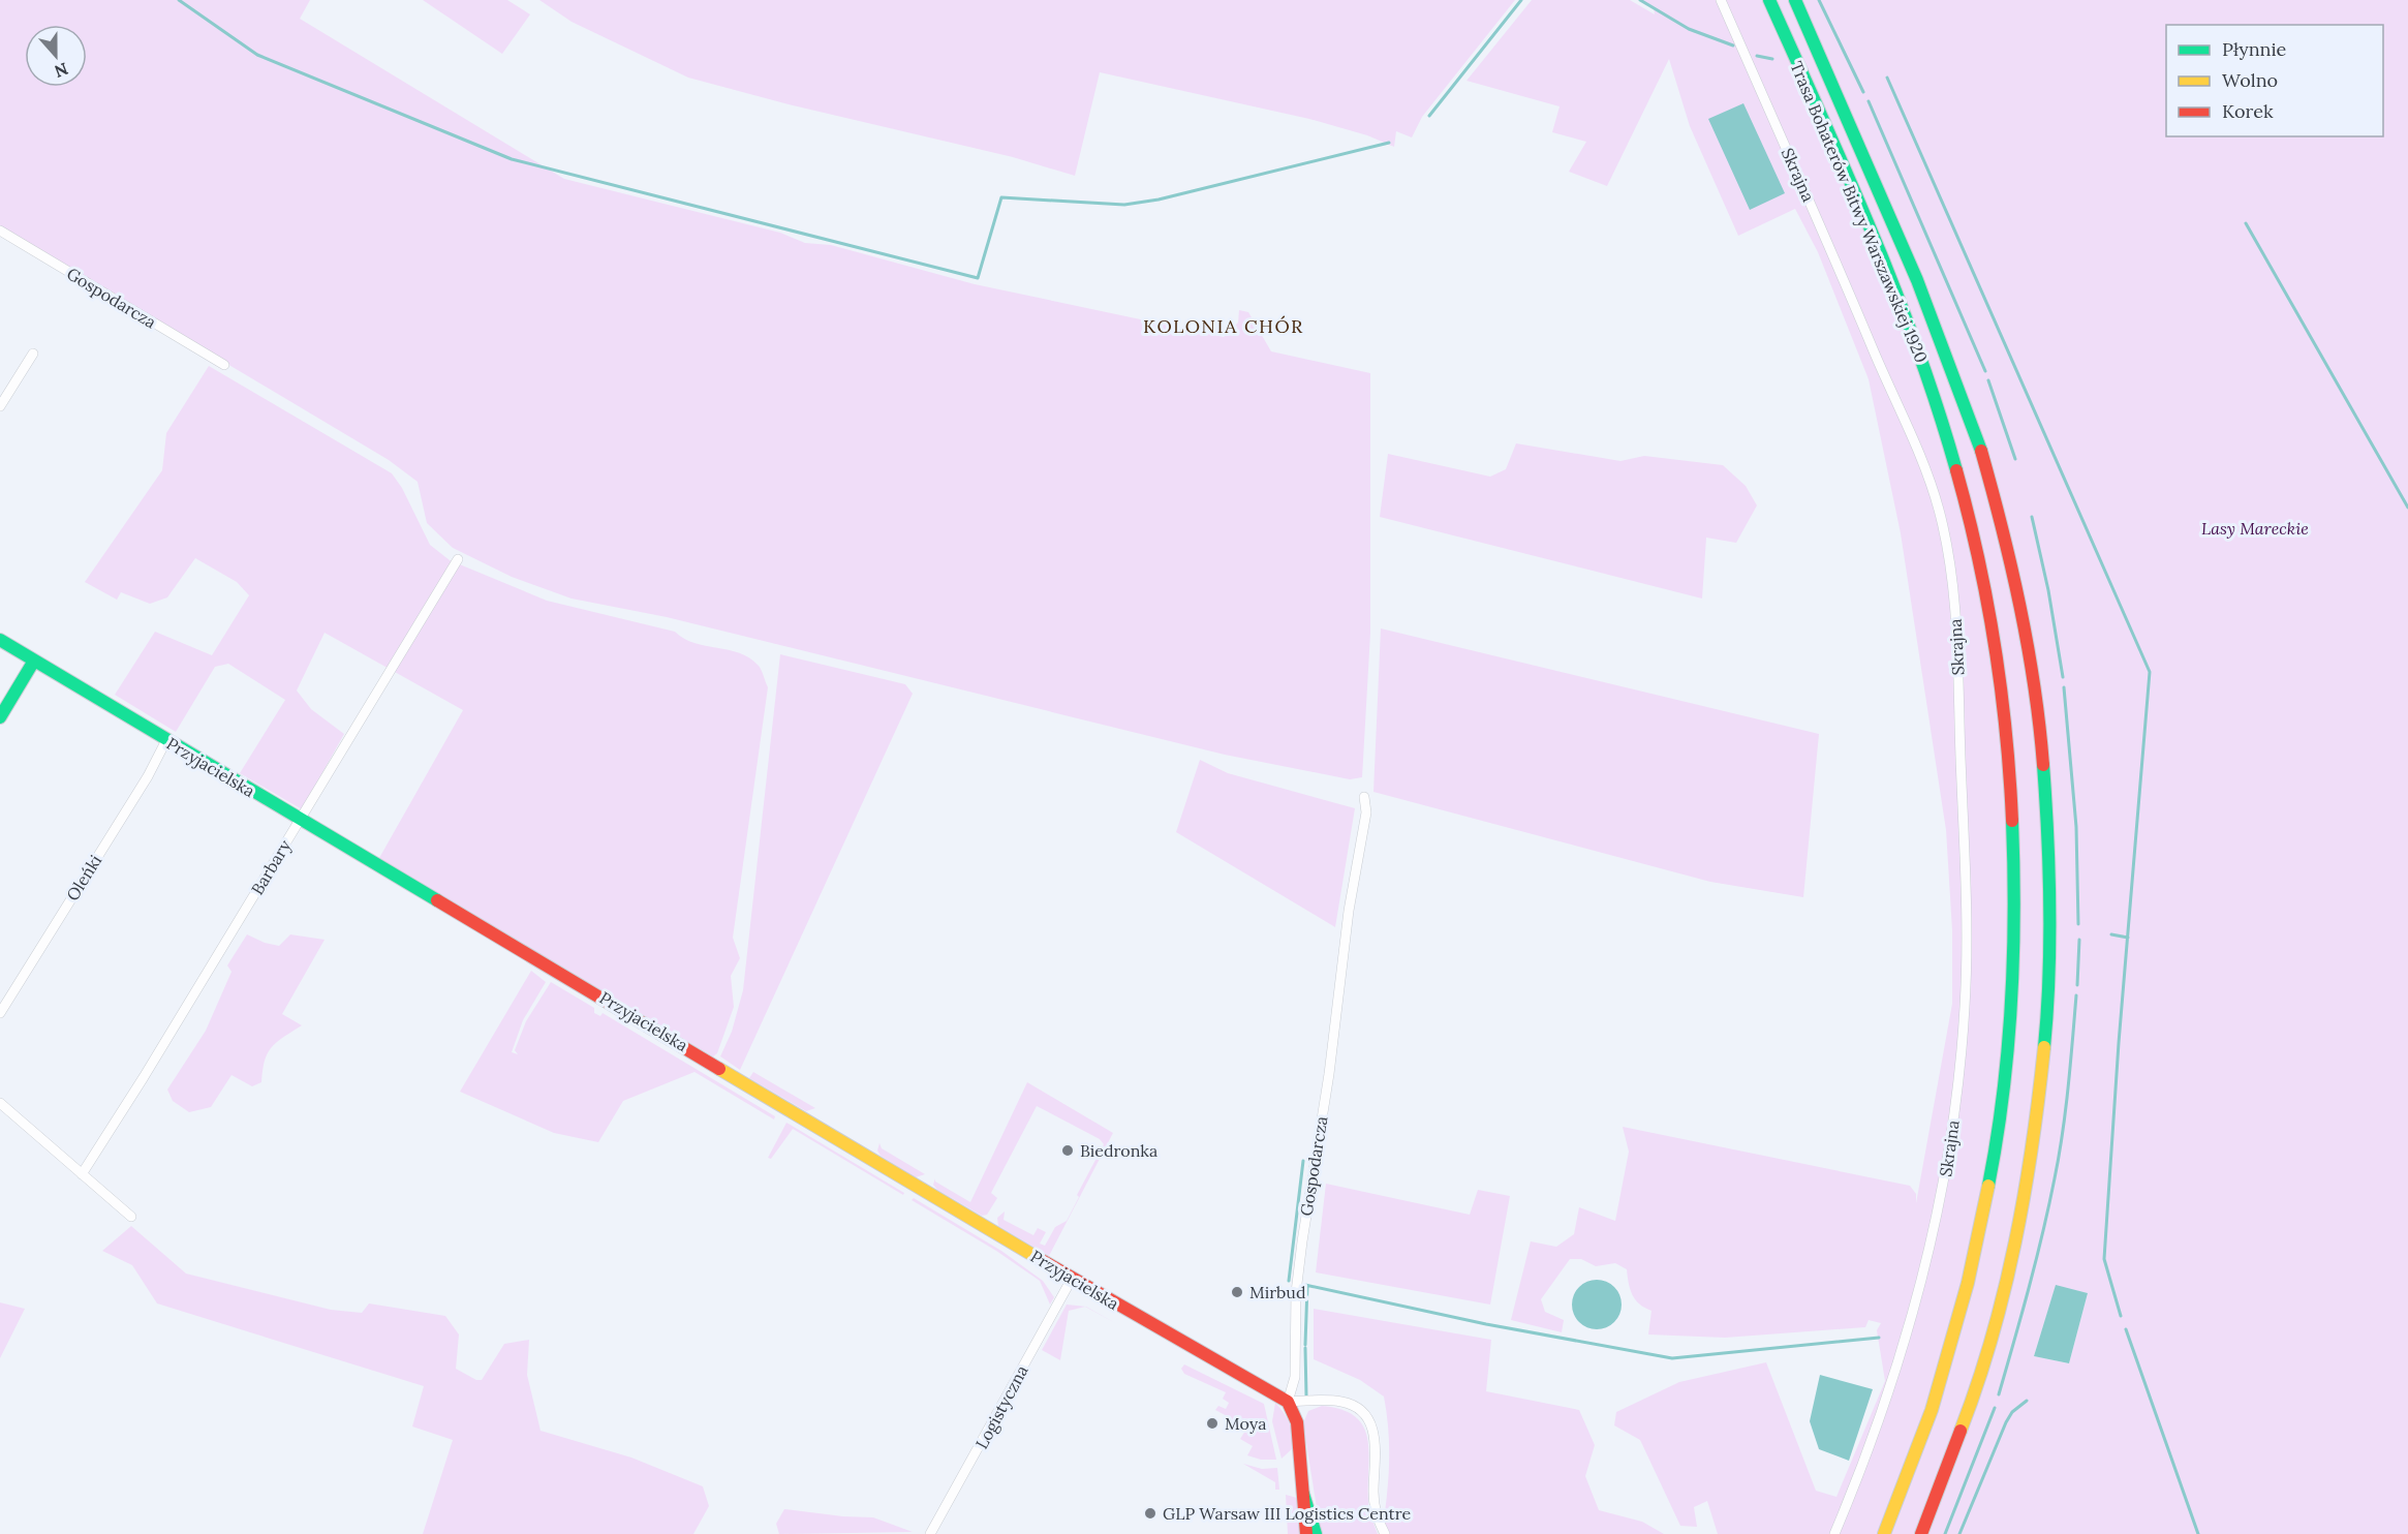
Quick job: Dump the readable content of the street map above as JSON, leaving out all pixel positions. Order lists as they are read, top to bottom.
{
  "streets": {
    "main road": ["Trasa Bohaterów Bitwy Warszawskiej 1920", "Przyjacielska"],
    "street": [
      "Skrajna",
      "Gospodarcza",
      "Barbary",
      "Oleńki",
      "Logistyczna"
    ]
  },
  "crossings": [
    ["Gospodarcza", "Przyjacielska"],
    ["Przyjacielska", "Barbary"],
    ["Przyjacielska", "Oleńki"],
    ["Przyjacielska", "Logistyczna"]
  ],
  "districts": ["KOLONIA CHÓR"],
  "parks": ["Lasy Mareckie"],
  "places": [
    "Biedronka",
    "Mirbud",
    "Moya",
    "GLP Warsaw III Logistics Centre"
  ],
  "legend": ["Płynnie", "Wolno", "Korek"],
  "north": "bottom"
}
